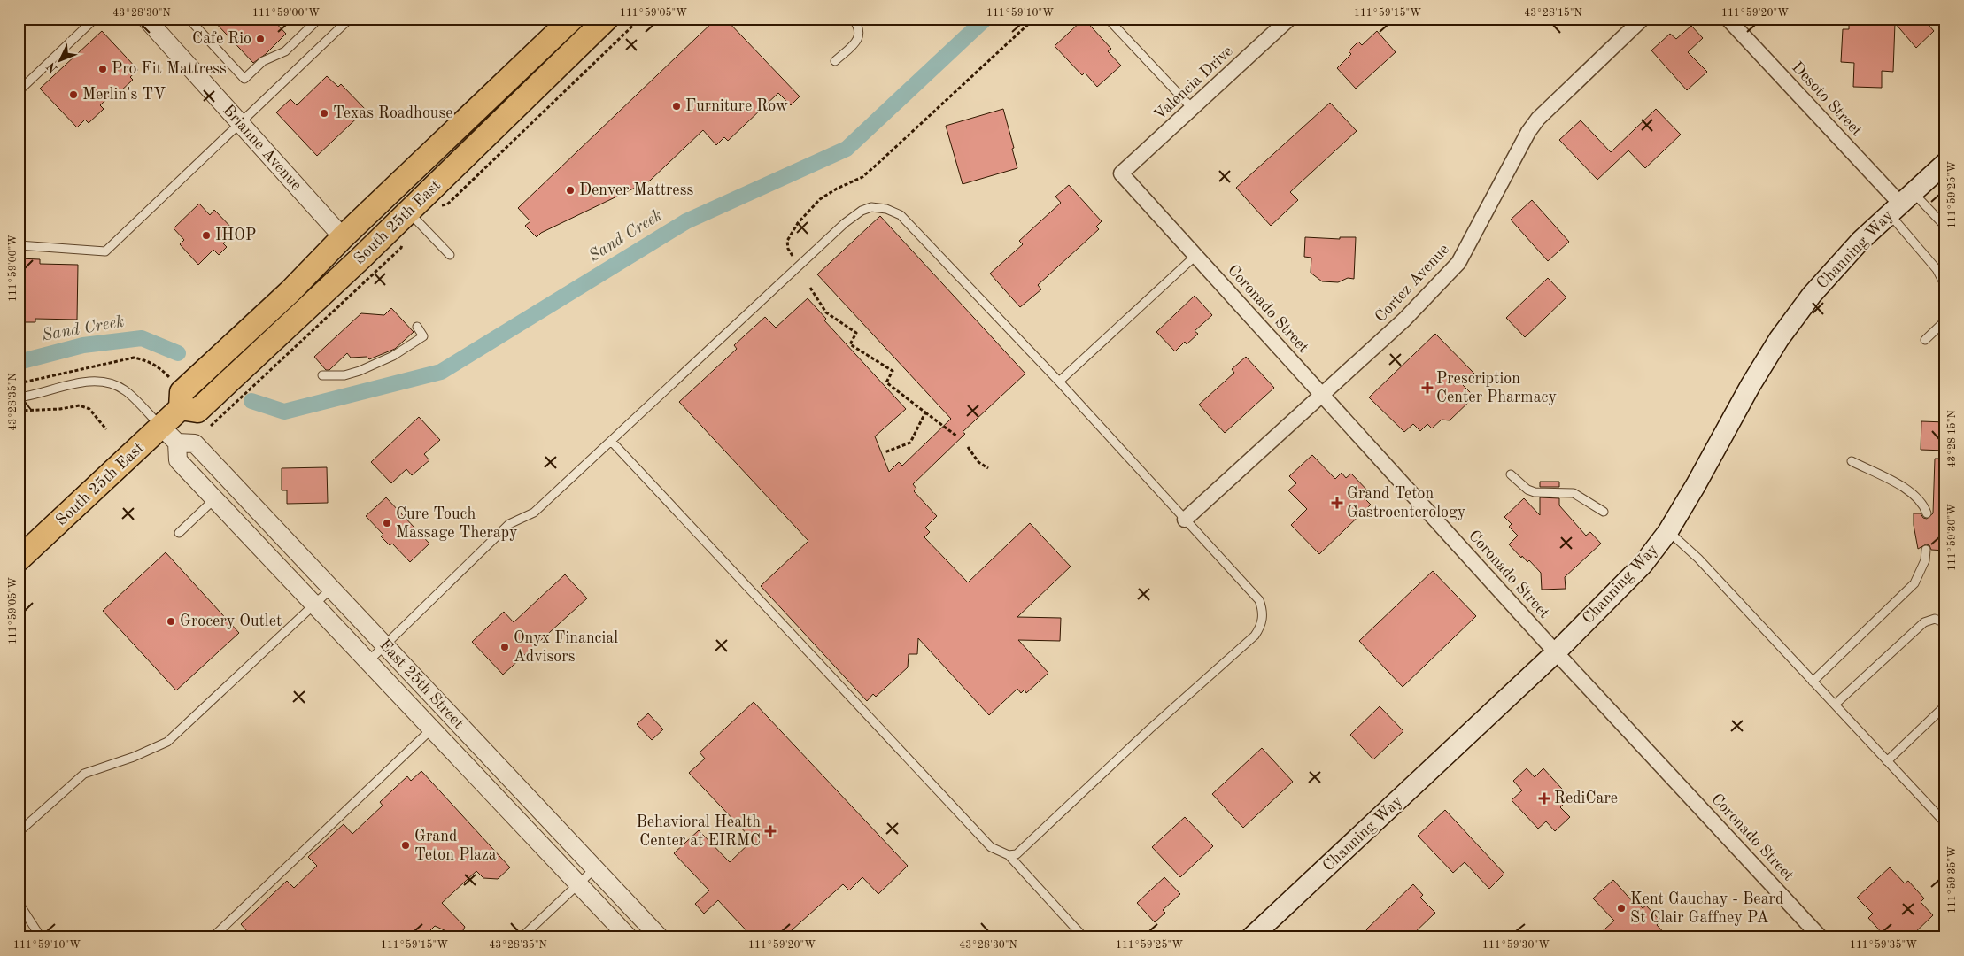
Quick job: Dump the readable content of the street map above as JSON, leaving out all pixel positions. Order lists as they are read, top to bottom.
{
  "streets": {
    "main road": ["South 25th East", "Channing Way"],
    "street": [
      "Valencia Drive",
      "Desoto Street",
      "Brianne Avenue",
      "Cortez Avenue",
      "Coronado Street",
      "East 25th Street"
    ]
  },
  "crossings": [
    ["Valencia Drive", "Coronado Street"],
    ["Desoto Street", "Channing Way"],
    ["Brianne Avenue", "South 25th East"],
    ["Channing Way", "Coronado Street"],
    ["Cortez Avenue", "Coronado Street"]
  ],
  "water": ["Sand Creek"],
  "places": {
    "other": [
      "Cafe Rio",
      "Pro Fit Mattress",
      "Merlin's TV",
      "Furniture Row",
      "Texas Roadhouse",
      "Denver Mattress",
      "IHOP",
      "Cure Touch Massage Therapy",
      "Grocery Outlet",
      "Onyx Financial Advisors",
      "Grand Teton Plaza",
      "Kent Gauchay - Beard St Clair Gaffney PA"
    ],
    "health": [
      "Prescription Center Pharmacy",
      "Grand Teton Gastroenterology",
      "RediCare",
      "Behavioral Health Center at EIRMC"
    ]
  },
  "north": "bottom left",
  "coordinates": [
    "43°28'30\"N",
    "111°59'00\"W",
    "111°59'05\"W",
    "111°59'10\"W",
    "111°59'15\"W",
    "43°28'15\"N",
    "111°59'20\"W",
    "111°59'25\"W",
    "43°28'35\"N",
    "111°59'30\"W",
    "111°59'35\"W"
  ]
}
